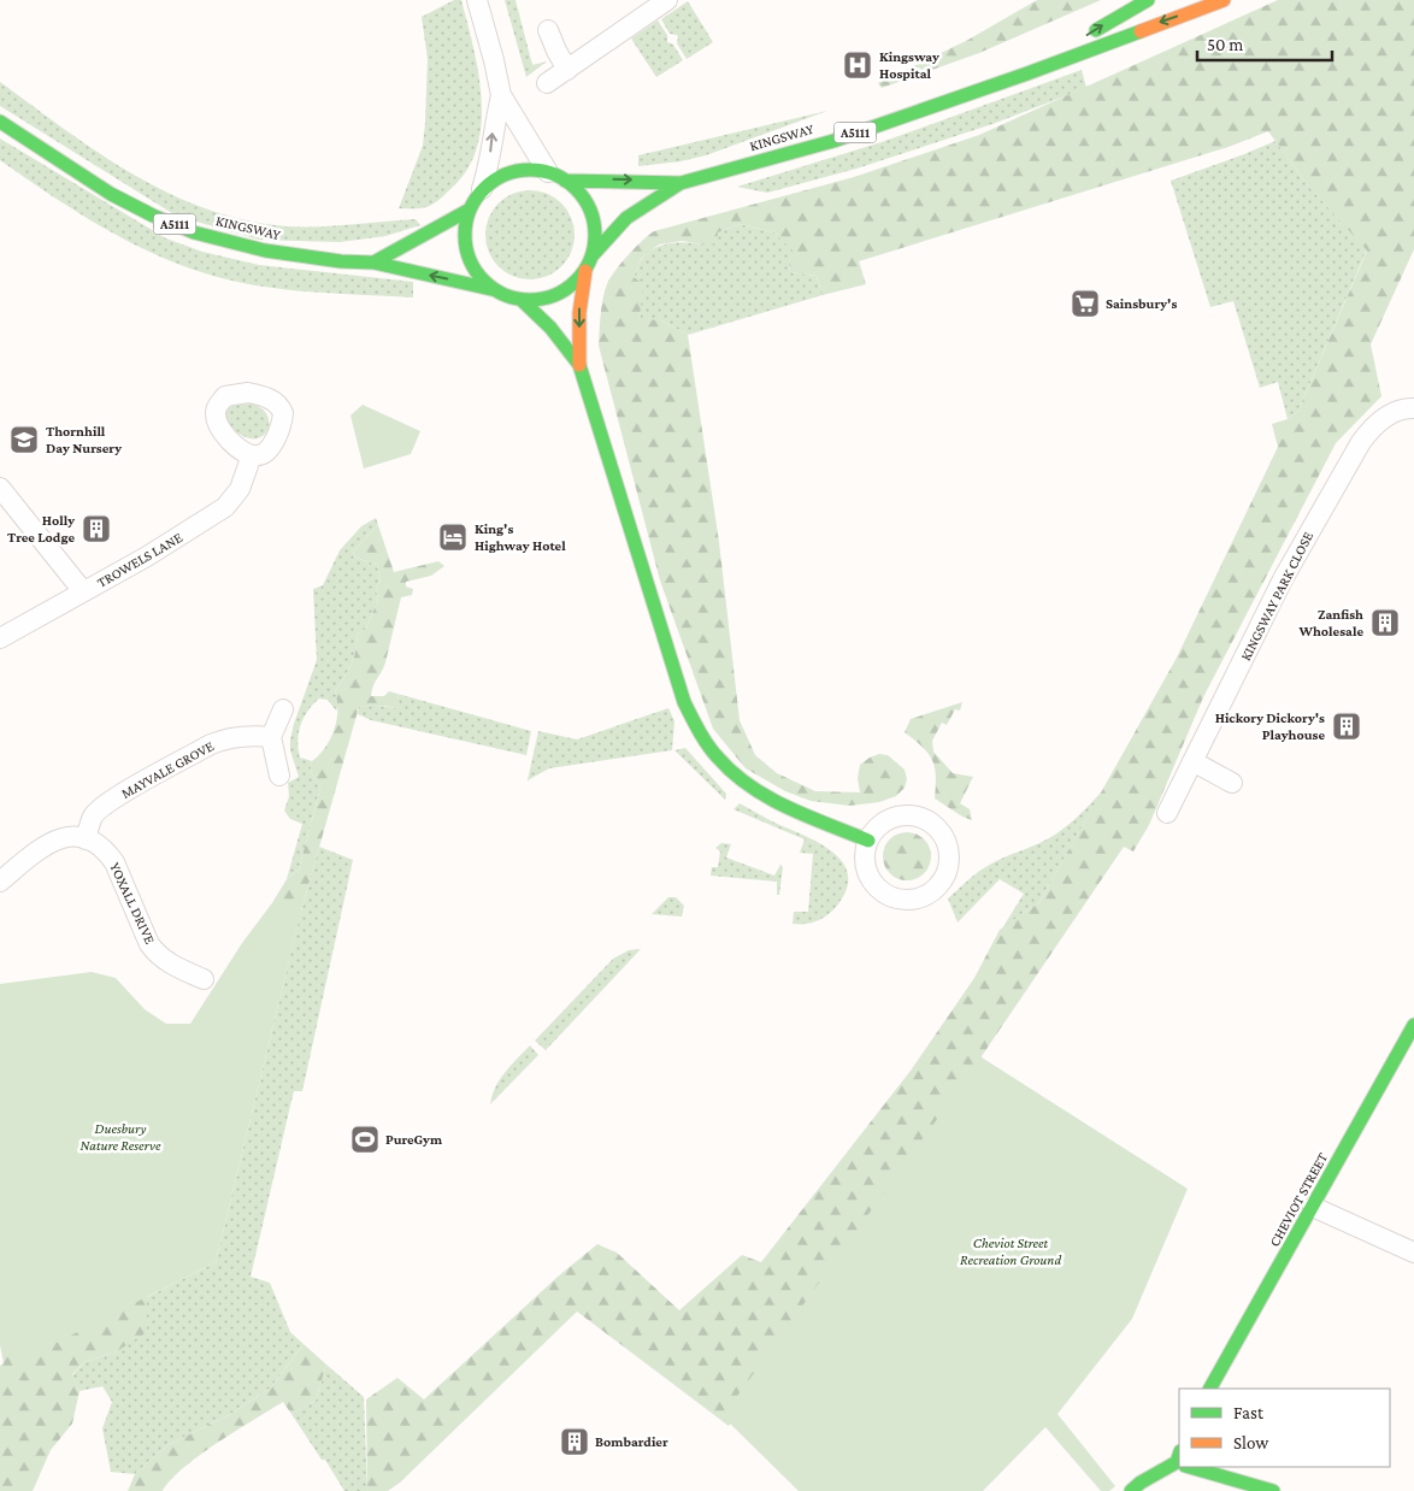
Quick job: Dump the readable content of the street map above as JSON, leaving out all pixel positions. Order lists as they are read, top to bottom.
{
  "streets": {
    "main road": ["A5111", "KINGSWAY", "CHEVIOT STREET"],
    "street": [
      "TROWELS LANE",
      "KINGSWAY PARK CLOSE",
      "MAYVALE GROVE",
      "YOXALL DRIVE"
    ]
  },
  "crossings": [
    ["A5111", "KINGSWAY"],
    ["MAYVALE GROVE", "YOXALL DRIVE"]
  ],
  "parks": ["Duesbury Nature Reserve", "Cheviot Street Recreation Ground"],
  "places": {
    "hospital": ["Kingsway Hospital"],
    "supermarket": ["Sainsbury's"],
    "school or university": ["Thornhill Day Nursery"],
    "building": [
      "Holly Tree Lodge",
      "Zanfish Wholesale",
      "Hickory Dickory's Playhouse",
      "Bombardier"
    ],
    "hotel": ["King's Highway Hotel"],
    "sports": ["PureGym"]
  },
  "legend": ["Fast", "Slow"],
  "scale_bar": "50 m"
}
